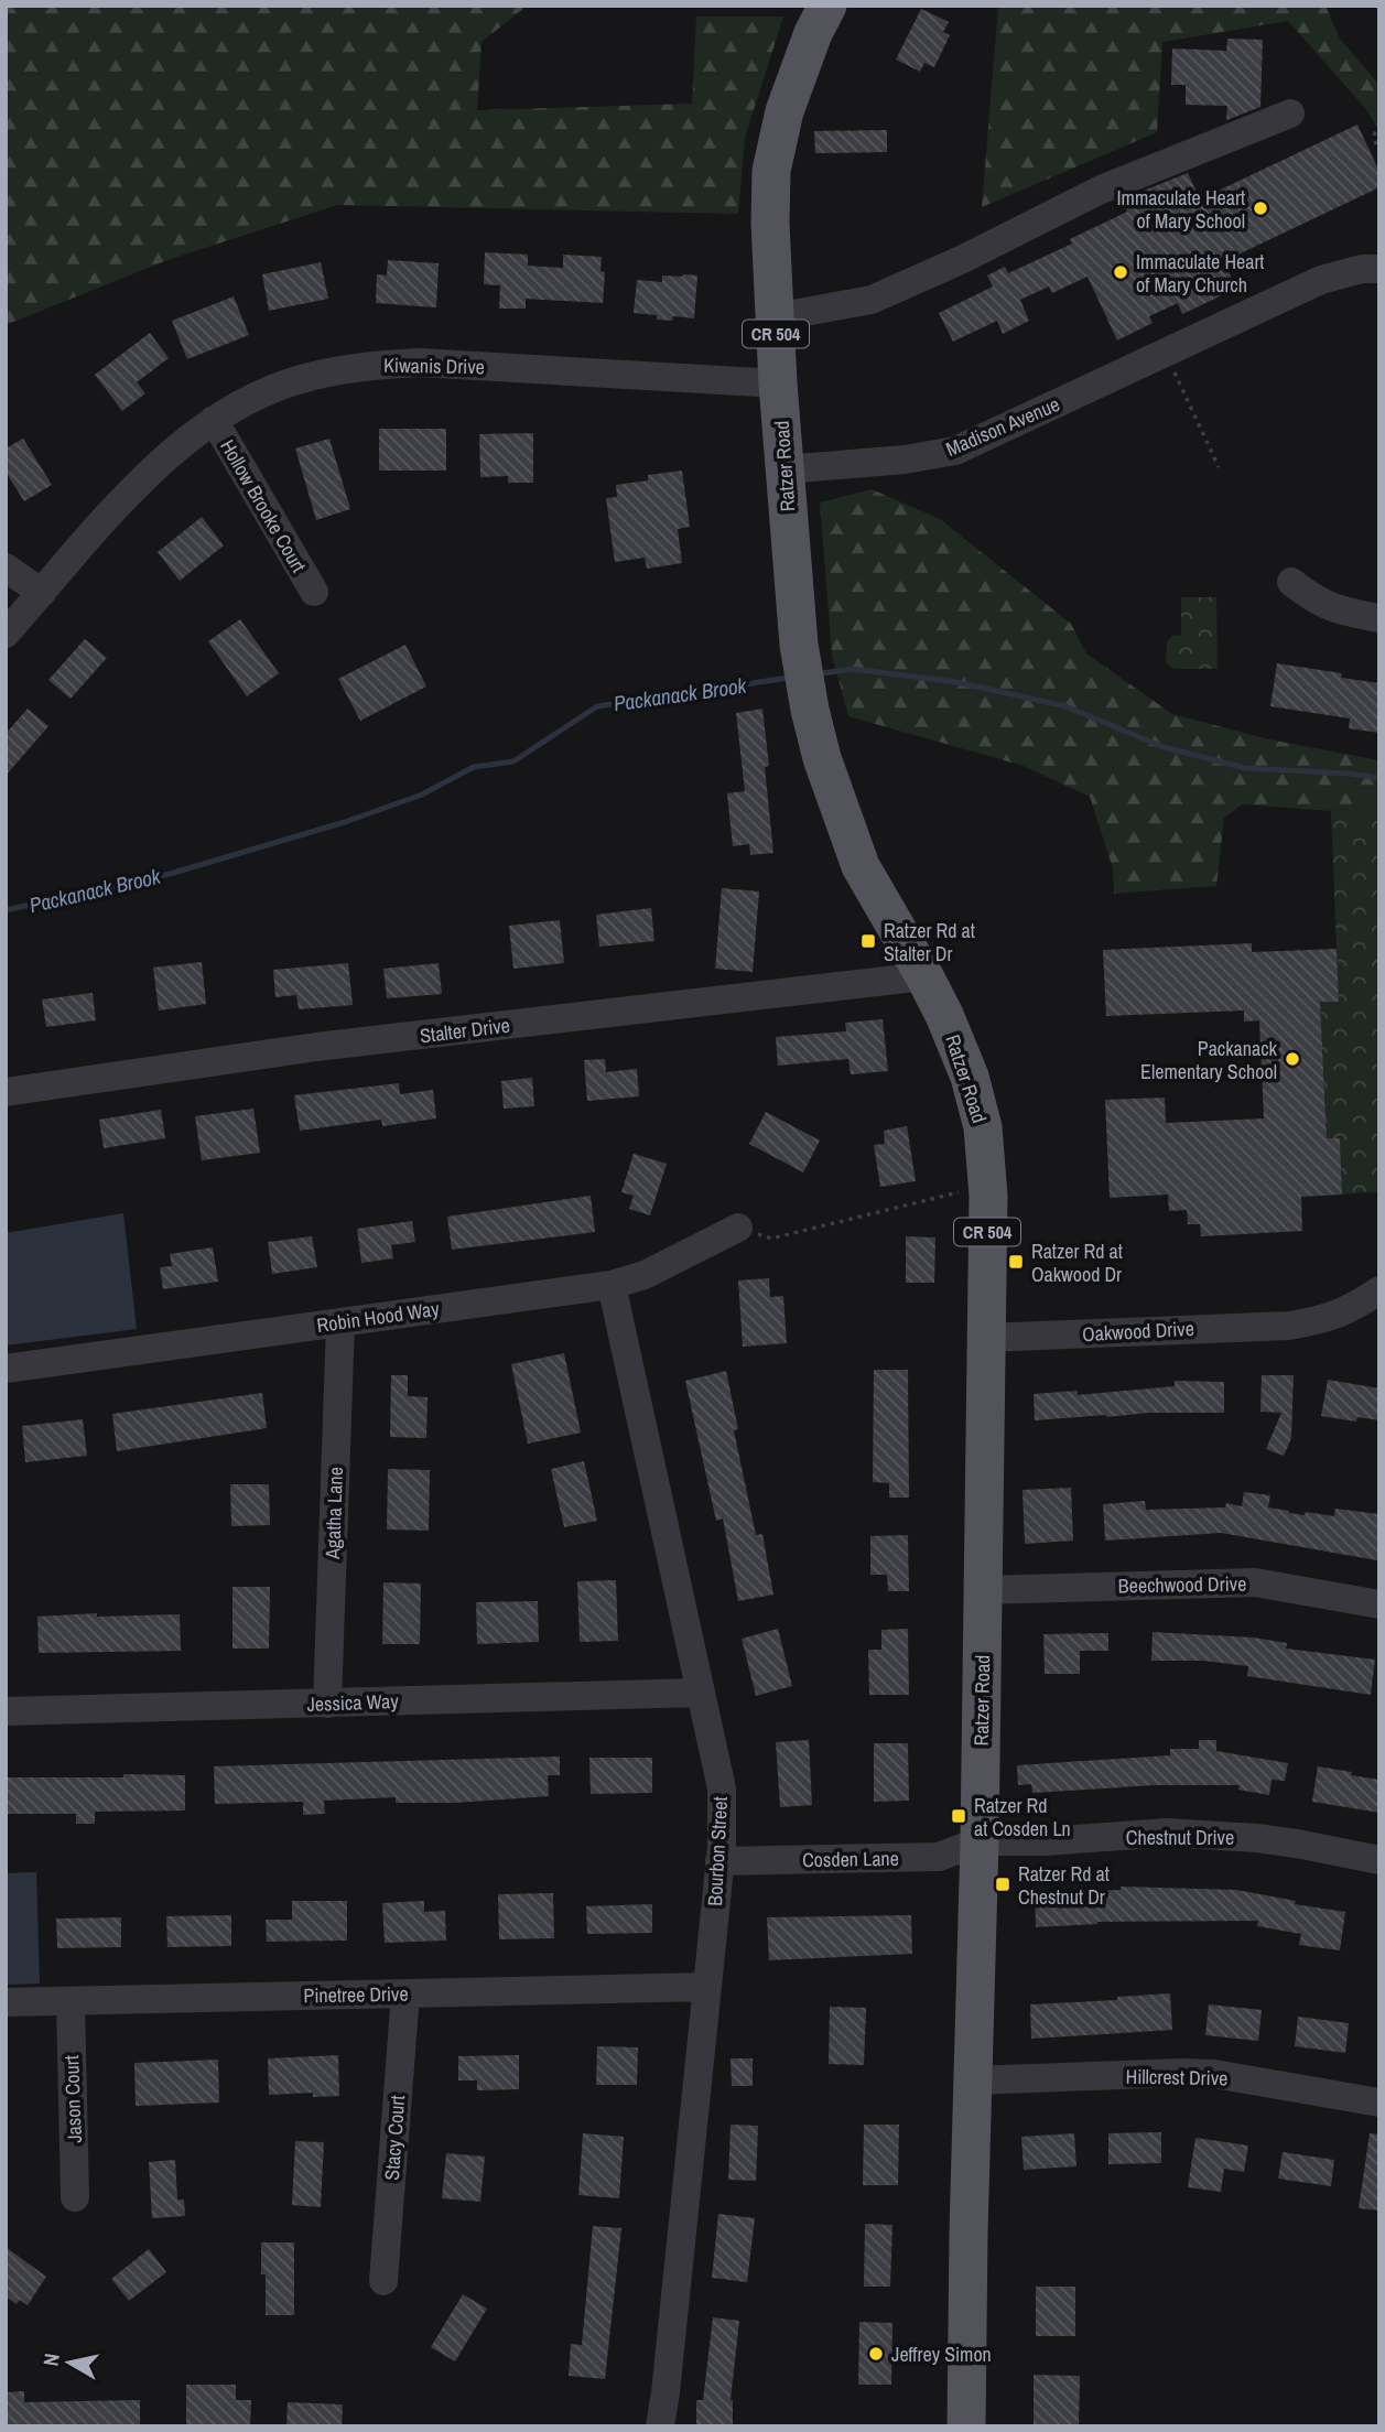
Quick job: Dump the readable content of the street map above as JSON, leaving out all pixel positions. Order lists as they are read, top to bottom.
{
  "streets": {
    "main road": ["CR 504", "Ratzer Road"],
    "street": [
      "Kiwanis Drive",
      "Madison Avenue",
      "Hollow Brooke Court",
      "Stalter Drive",
      "Robin Hood Way",
      "Oakwood Drive",
      "Agatha Lane",
      "Beechwood Drive",
      "Jessica Way",
      "Chestnut Drive",
      "Bourbon Street",
      "Cosden Lane",
      "Pinetree Drive",
      "Hillcrest Drive",
      "Jason Court",
      "Stacy Court"
    ]
  },
  "crossings": [
    ["Kiwanis Drive", "Ratzer Road"],
    ["Kiwanis Drive", "Hollow Brooke Court"],
    ["Madison Avenue", "Ratzer Road"],
    ["Ratzer Road", "Stalter Drive"],
    ["Ratzer Road", "Oakwood Drive"],
    ["Ratzer Road", "Beechwood Drive"],
    ["Ratzer Road", "Chestnut Drive"],
    ["Ratzer Road", "Cosden Lane"],
    ["Ratzer Road", "Hillcrest Drive"],
    ["Robin Hood Way", "Agatha Lane"],
    ["Robin Hood Way", "Bourbon Street"],
    ["Agatha Lane", "Jessica Way"],
    ["Jessica Way", "Bourbon Street"],
    ["Chestnut Drive", "Cosden Lane"],
    ["Bourbon Street", "Cosden Lane"],
    ["Bourbon Street", "Pinetree Drive"],
    ["Pinetree Drive", "Jason Court"],
    ["Pinetree Drive", "Stacy Court"]
  ],
  "water": ["Packanack Brook"],
  "places": {
    "other": [
      "Immaculate Heart of Mary School",
      "Immaculate Heart of Mary Church",
      "Packanack Elementary School",
      "Jeffrey Simon"
    ],
    "transit": [
      "Ratzer Rd at Stalter Dr",
      "Ratzer Rd at Oakwood Dr",
      "Ratzer Rd at Cosden Ln",
      "Ratzer Rd at Chestnut Dr"
    ]
  },
  "north": "left"
}
